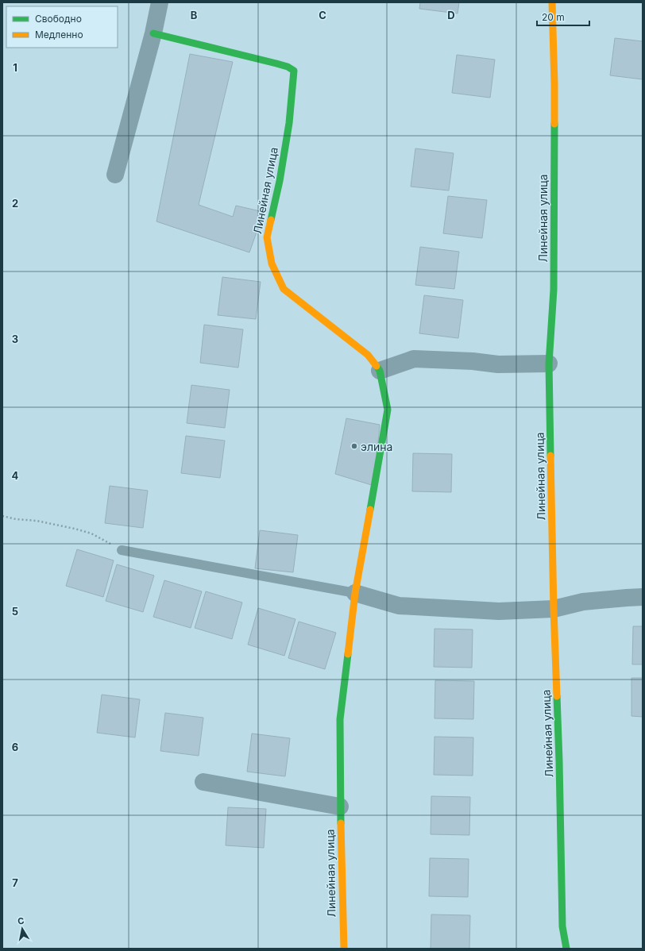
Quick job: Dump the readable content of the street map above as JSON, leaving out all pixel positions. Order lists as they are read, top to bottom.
{
  "streets": {
    "street": ["Линейная улица"]
  },
  "places": ["элина"],
  "legend": ["Свободно", "Медленно"],
  "scale_bar": "20 m",
  "north": "top",
  "grid": {
    "columns": ["B", "C", "D"],
    "rows": [
      "1",
      "2",
      "3",
      "4",
      "5",
      "6",
      "7"
    ]
  }
}
